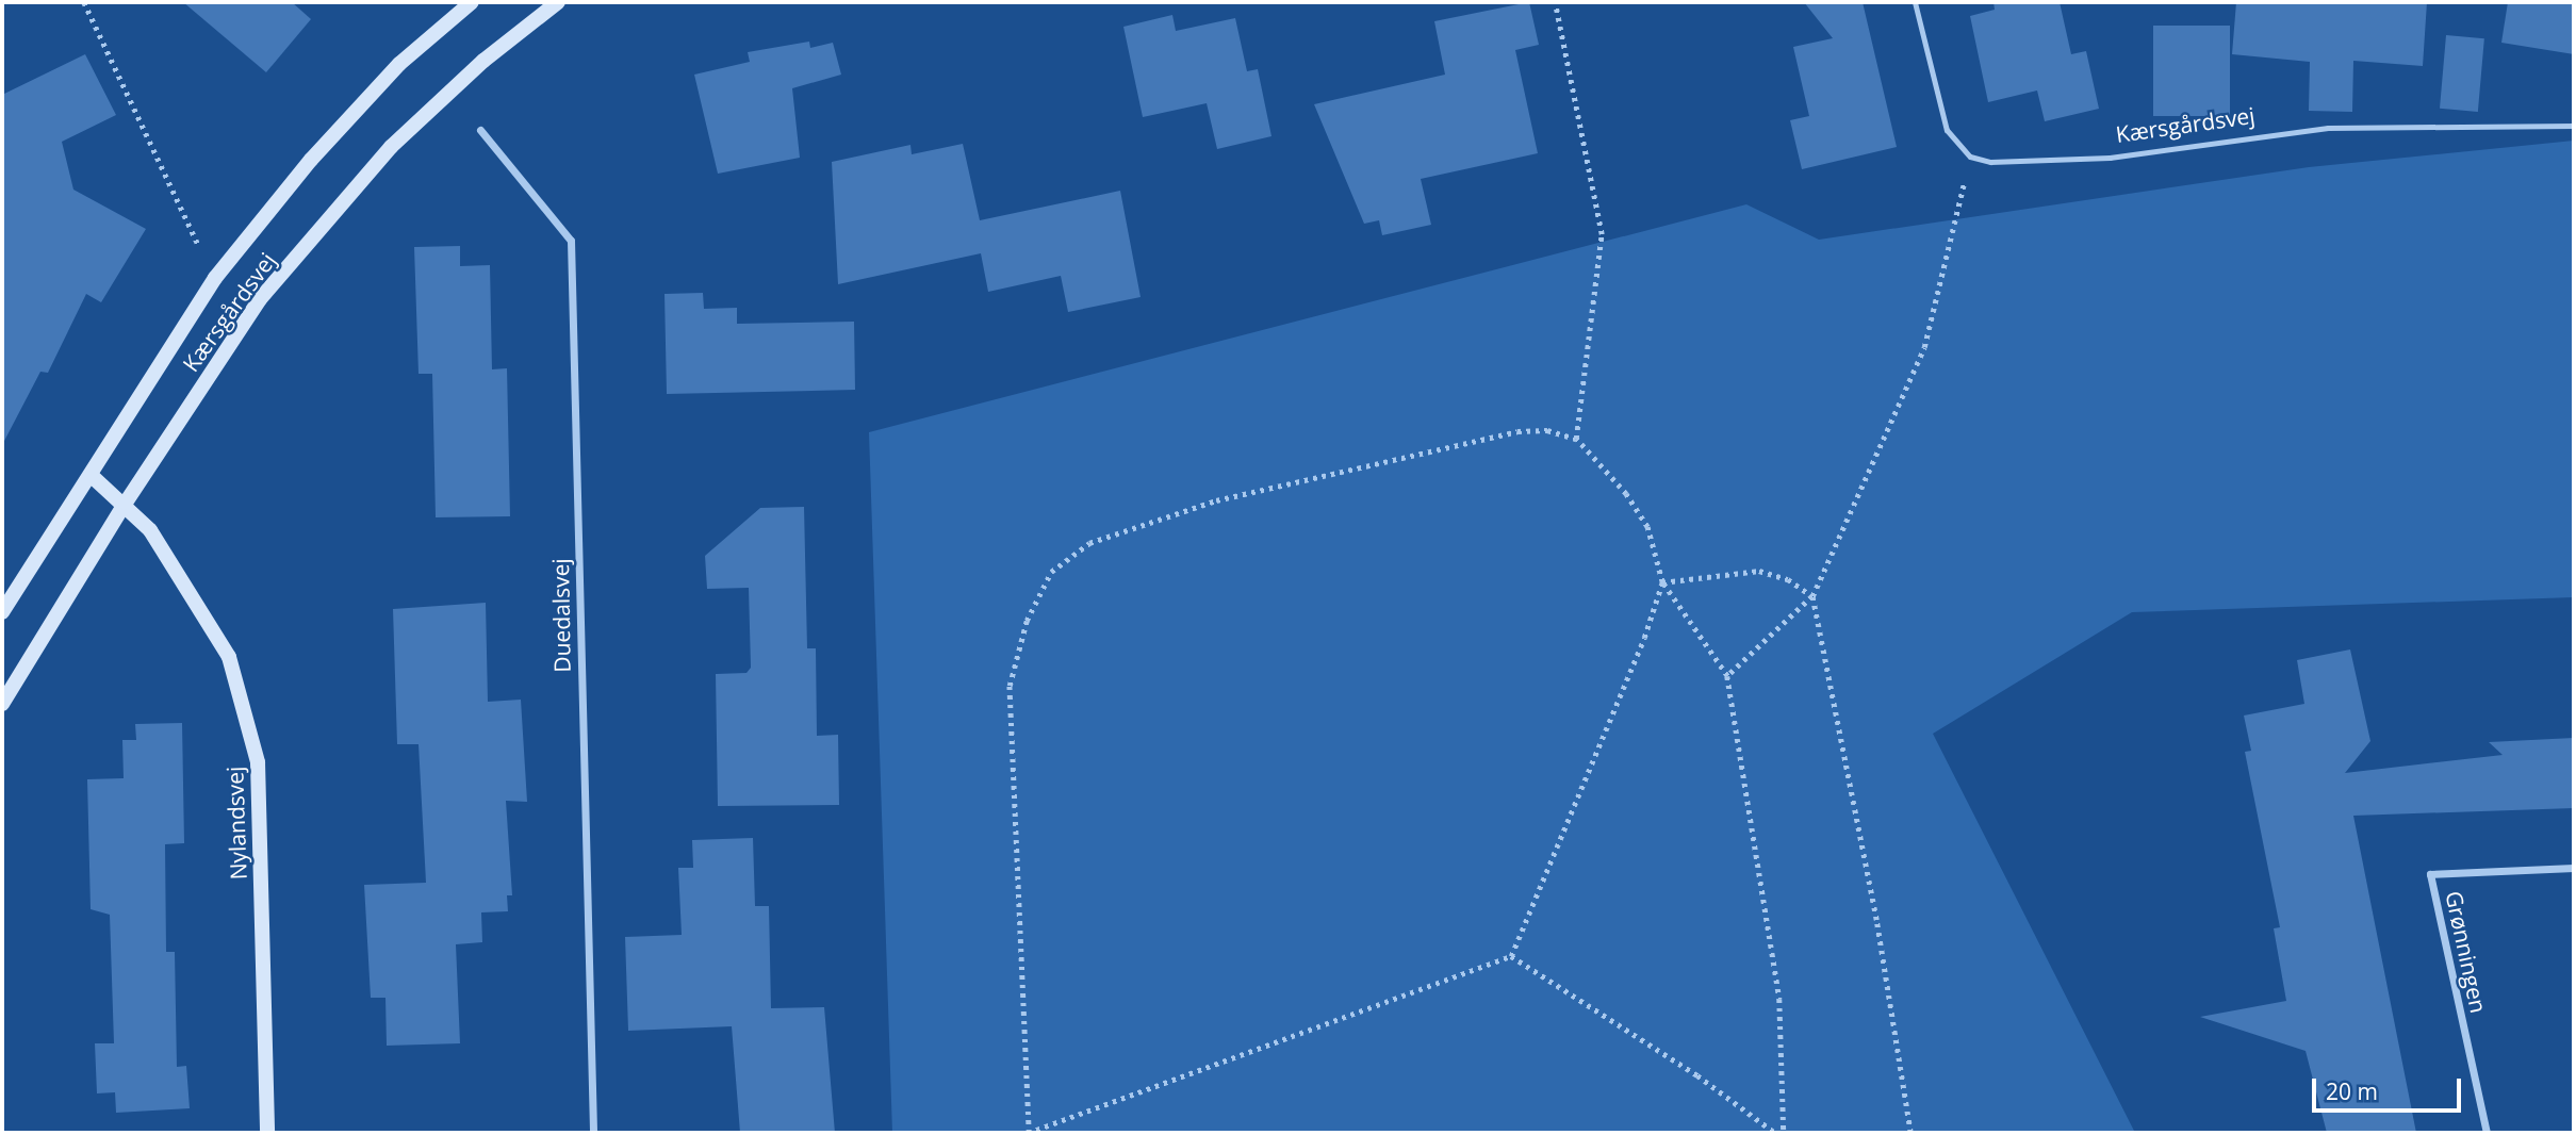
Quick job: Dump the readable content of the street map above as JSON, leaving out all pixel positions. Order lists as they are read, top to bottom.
{
  "streets": {
    "street": [
      "Kærsgårdsvej",
      "Duedalsvej",
      "Nylandsvej",
      "Grønningen"
    ]
  },
  "crossings": [
    ["Kærsgårdsvej", "Nylandsvej"]
  ],
  "scale_bar": "20 m"
}
